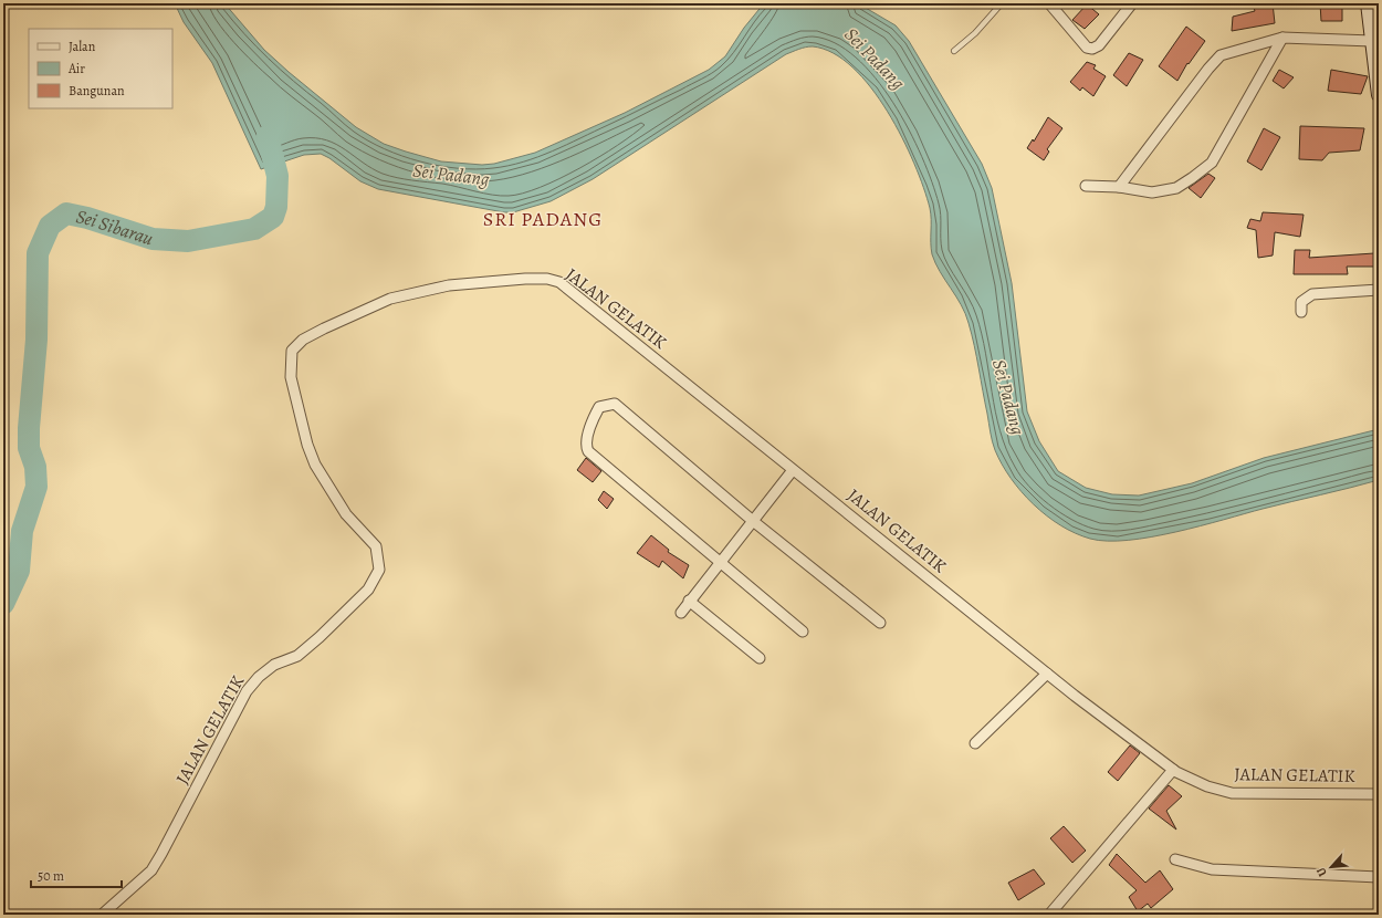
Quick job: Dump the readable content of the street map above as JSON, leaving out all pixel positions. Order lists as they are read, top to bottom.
{
  "streets": {
    "street": ["JALAN GELATIK"]
  },
  "districts": ["SRI PADANG"],
  "water": ["Sei Padang", "Sei Sibarau"],
  "legend": ["Jalan", "Air", "Bangunan"],
  "scale_bar": "50 m",
  "north": "bottom left"
}
